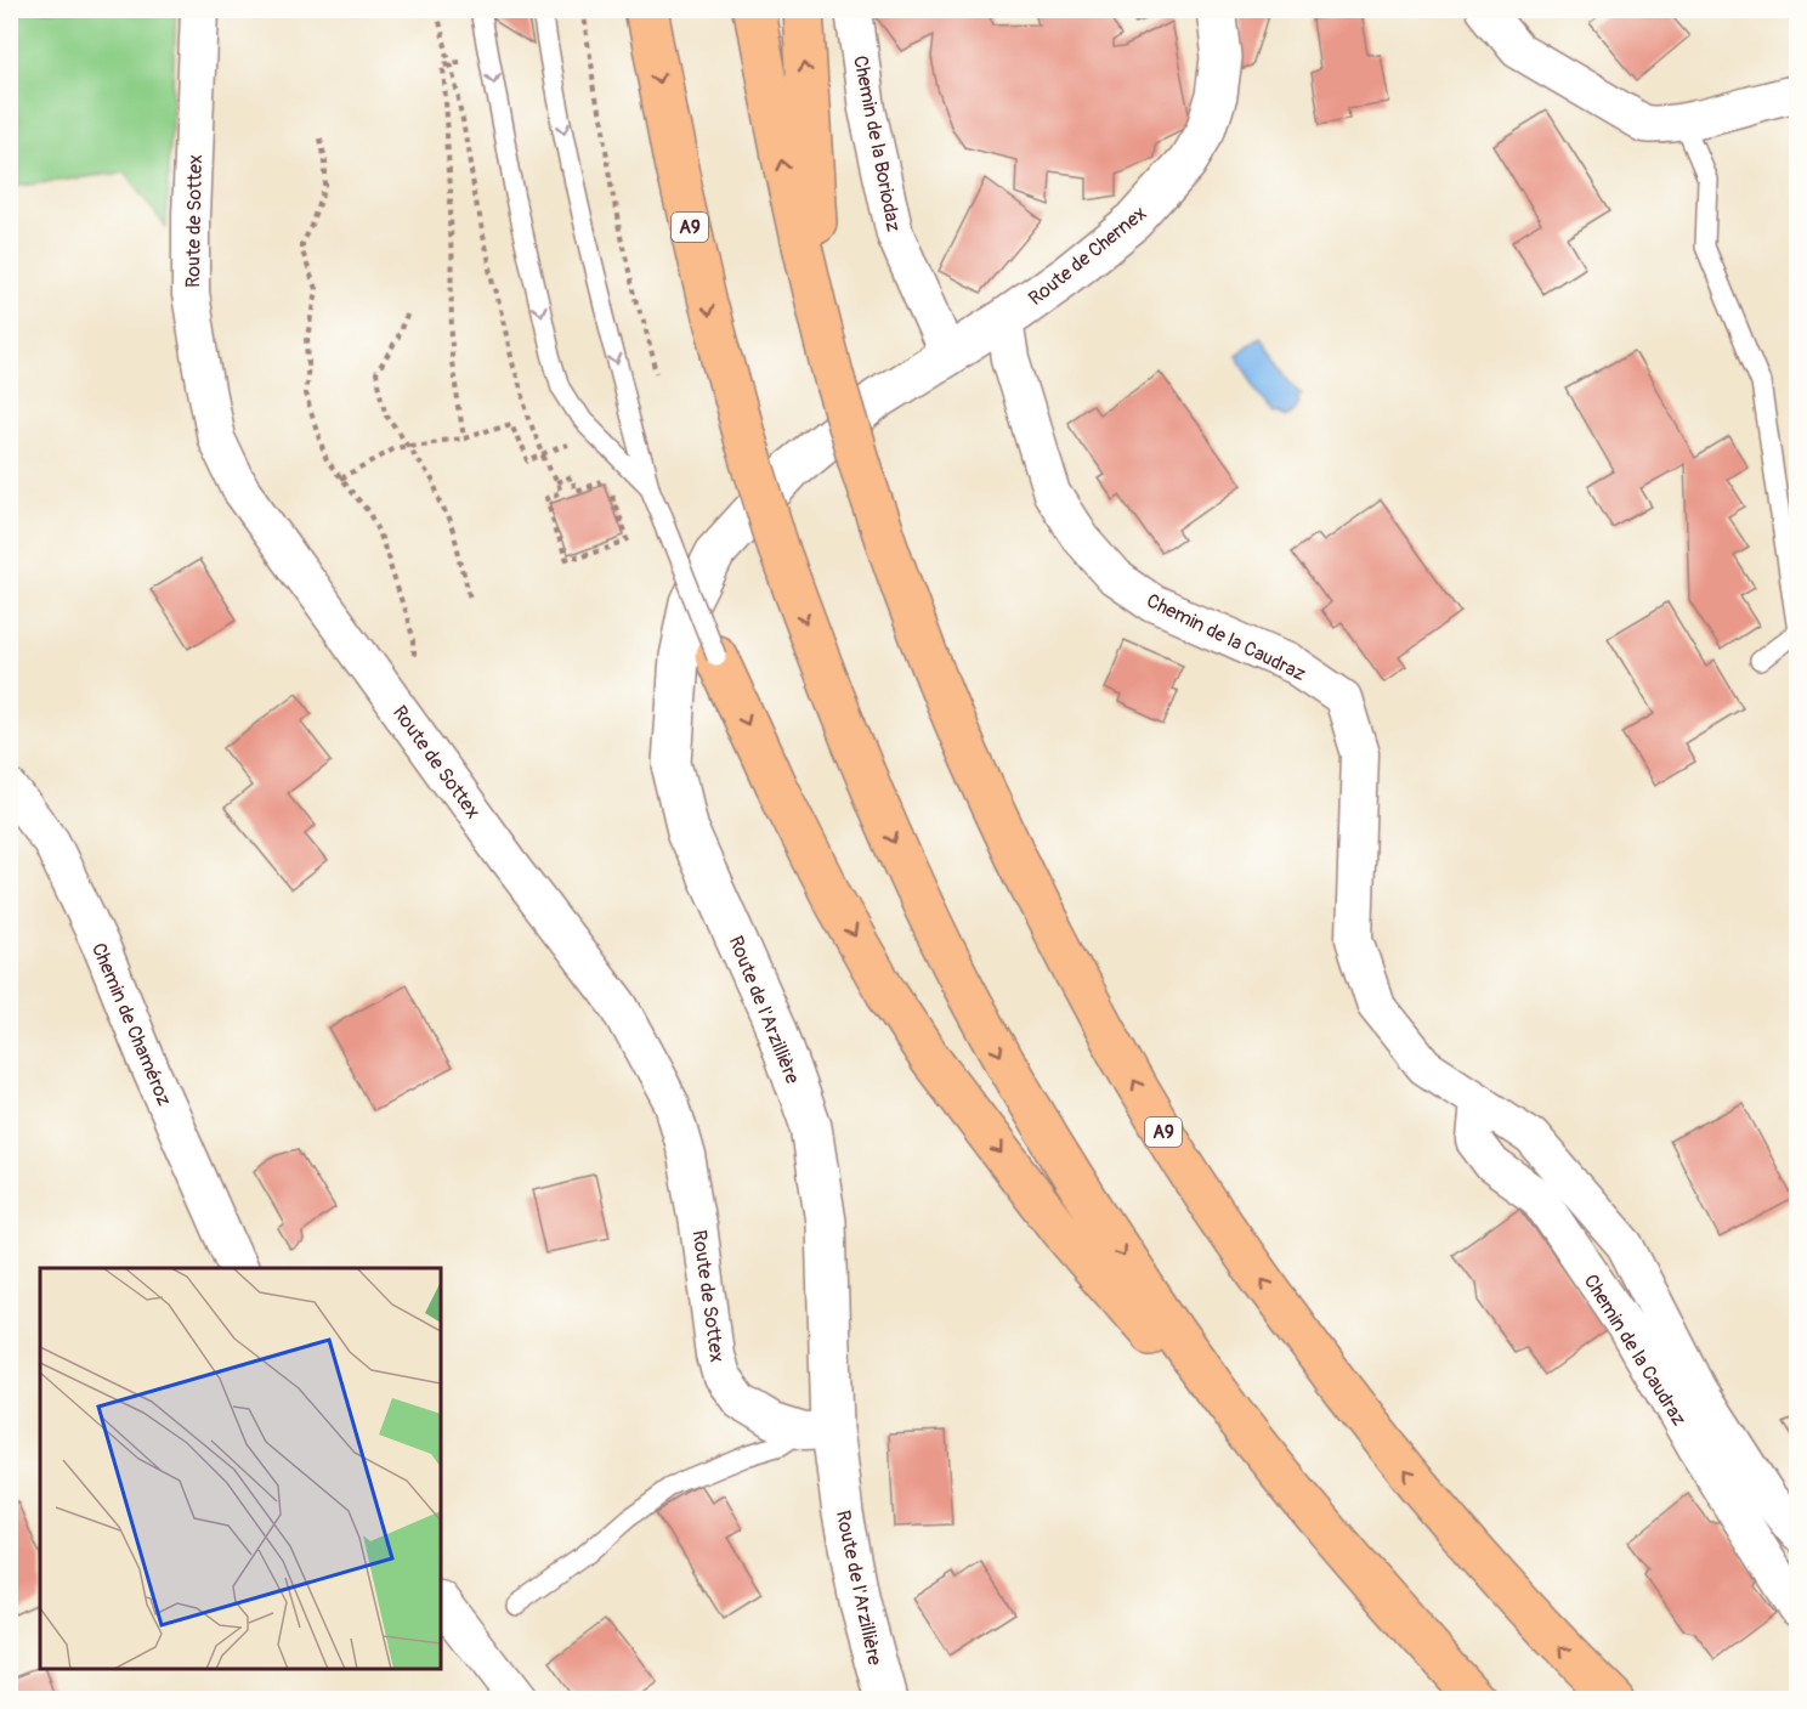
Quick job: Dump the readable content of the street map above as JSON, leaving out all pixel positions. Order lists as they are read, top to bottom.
{
  "streets": {
    "highway": ["A9"],
    "street": [
      "Chemin de la Boriodaz",
      "Route de Sottex",
      "Route de Chernex",
      "Chemin de la Caudraz",
      "Route de l'Arzillière",
      "Chemin de Chaméroz"
    ]
  },
  "crossings": [
    ["Chemin de la Boriodaz", "Route de Chernex"],
    ["Route de Sottex", "Route de l'Arzillière"],
    ["Route de Chernex", "Chemin de la Caudraz"],
    ["Route de Chernex", "Route de l'Arzillière"]
  ]
}
